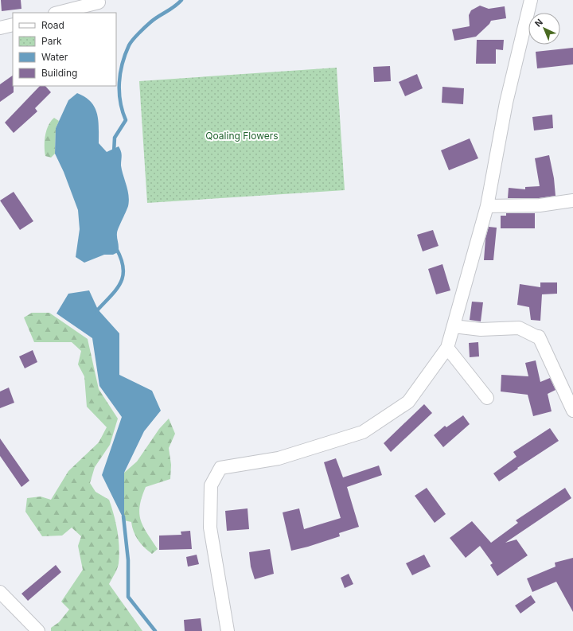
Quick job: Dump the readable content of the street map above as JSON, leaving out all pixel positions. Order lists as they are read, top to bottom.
{
  "parks": ["Qoaling Flowers"],
  "legend": [
    "Road",
    "Park",
    "Water",
    "Building"
  ],
  "north": "top left"
}
